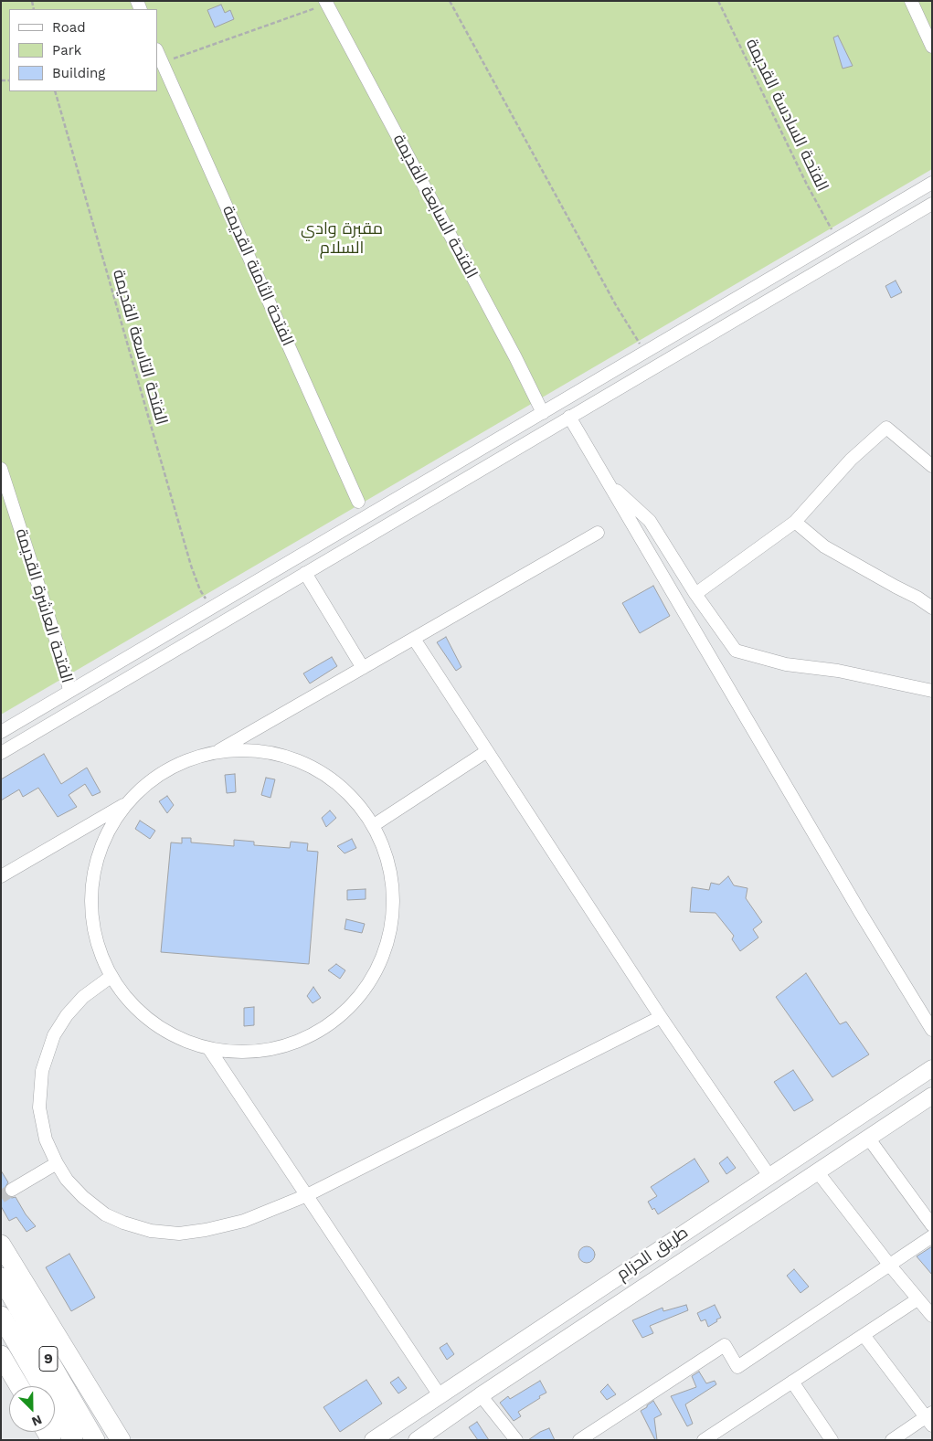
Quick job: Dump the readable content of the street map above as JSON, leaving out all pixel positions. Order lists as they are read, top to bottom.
{
  "streets": {
    "highway": ["9"],
    "main road": ["طريق الحزام"],
    "street": ["الفتحة السابعة القديمة", "الفتحة الثامنة القديمة", "الفتحة العاشرة القديمة"],
    "path": ["الفتحة السادسة القديمة", "الفتحة التاسعة القديمة"]
  },
  "parks": ["مقبرة وادي السلام"],
  "legend": ["Road", "Park", "Building"],
  "north": "bottom right"
}
